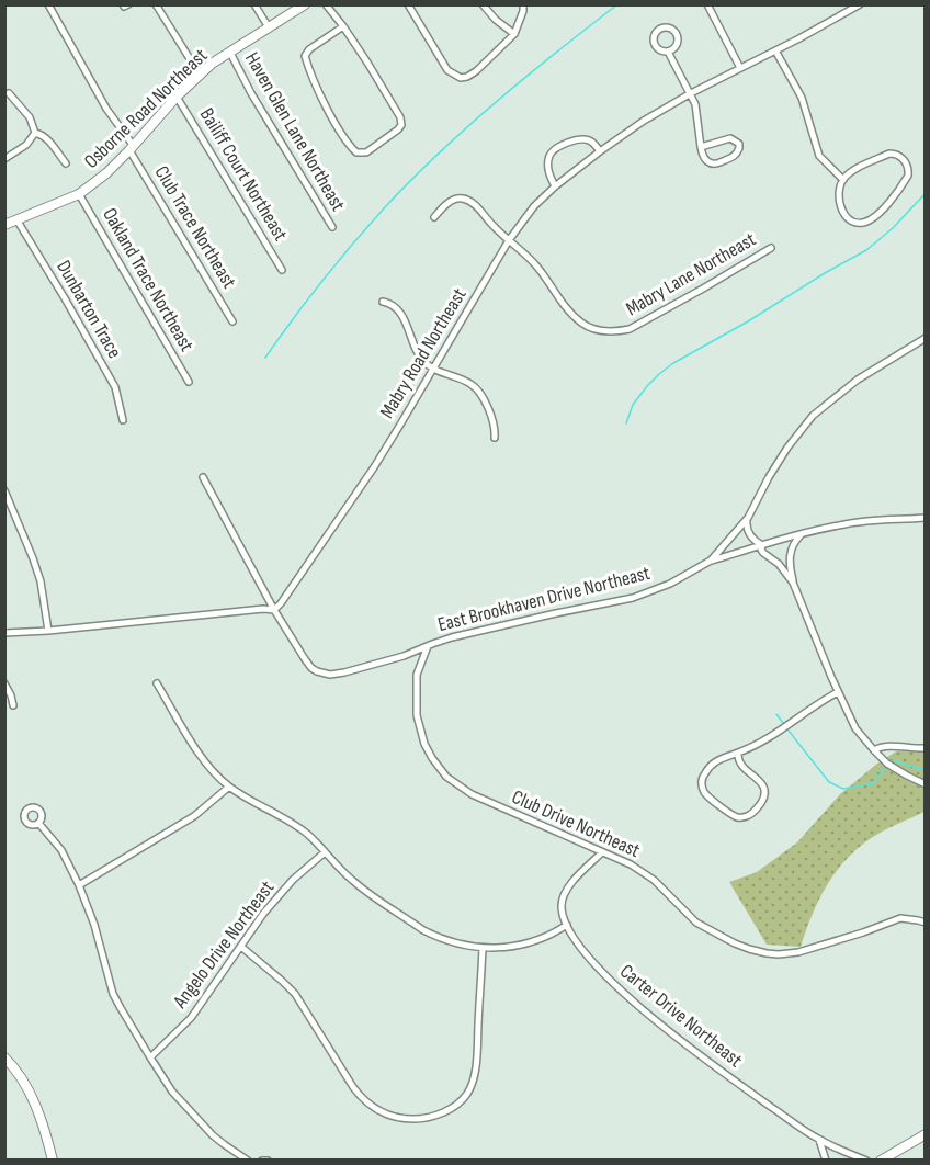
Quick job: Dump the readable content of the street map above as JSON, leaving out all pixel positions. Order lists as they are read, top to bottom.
{
  "streets": {
    "street": [
      "Osborne Road Northeast",
      "Haven Glen Lane Northeast",
      "Bailiff Court Northeast",
      "Club Trace Northeast",
      "Mabry Lane Northeast",
      "Oakland Trace Northeast",
      "Dunbarton Trace",
      "Mabry Road Northeast",
      "East Brookhaven Drive Northeast",
      "Club Drive Northeast",
      "Angelo Drive Northeast",
      "Carter Drive Northeast"
    ]
  },
  "crossings": [
    ["Osborne Road Northeast", "Haven Glen Lane Northeast"],
    ["Osborne Road Northeast", "Bailiff Court Northeast"],
    ["Osborne Road Northeast", "Club Trace Northeast"],
    ["Osborne Road Northeast", "Oakland Trace Northeast"],
    ["Osborne Road Northeast", "Dunbarton Trace"],
    ["Mabry Lane Northeast", "Mabry Road Northeast"],
    ["Mabry Road Northeast", "East Brookhaven Drive Northeast"],
    ["East Brookhaven Drive Northeast", "Club Drive Northeast"]
  ]
}
